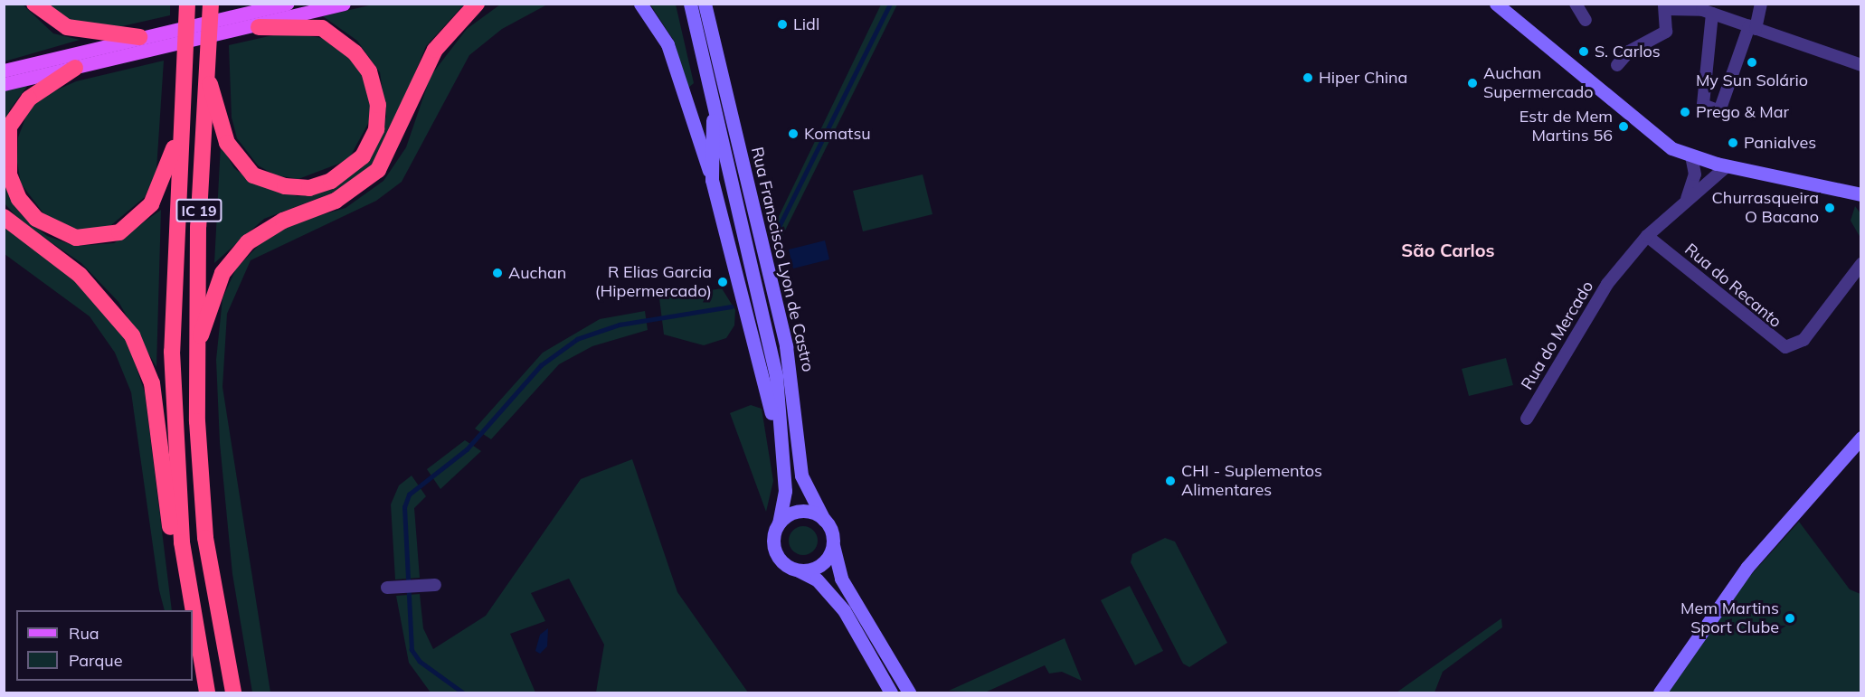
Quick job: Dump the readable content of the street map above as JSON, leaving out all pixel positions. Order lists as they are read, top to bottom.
{
  "streets": {
    "highway": ["IC 19"],
    "street": ["Rua Franscisco Lyon de Castro", "Rua do Recanto", "Rua do Mercado"]
  },
  "crossings": [
    ["Rua do Recanto", "Rua do Mercado"]
  ],
  "districts": ["São Carlos"],
  "places": [
    "Lidl",
    "S. Carlos",
    "My Sun Solário",
    "Hiper China",
    "Auchan Supermercado",
    "Prego & Mar",
    "Estr de Mem Martins 56",
    "Komatsu",
    "Panialves",
    "Churrasqueira O Bacano",
    "Auchan",
    "R Elias Garcia (Hipermercado)",
    "CHI - Suplementos Alimentares",
    "Mem Martins Sport Clube"
  ],
  "legend": ["Rua", "Parque"]
}
